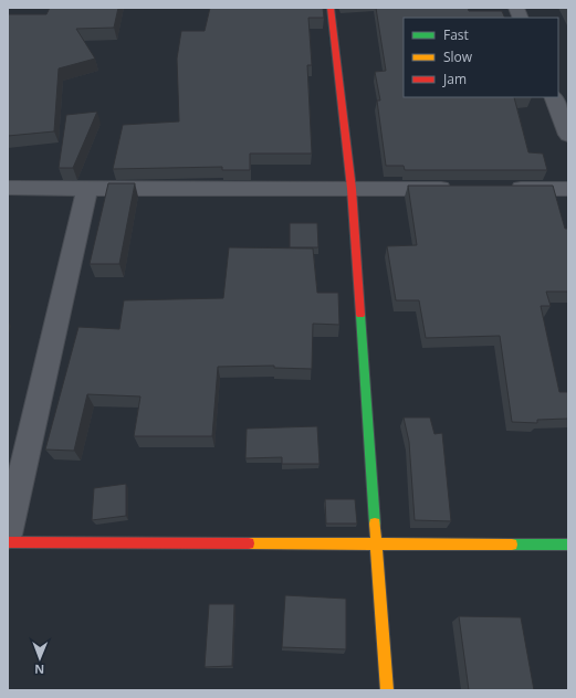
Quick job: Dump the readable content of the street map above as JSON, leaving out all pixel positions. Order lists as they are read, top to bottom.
{
  "legend": ["Fast", "Slow", "Jam"],
  "north": "bottom"
}
